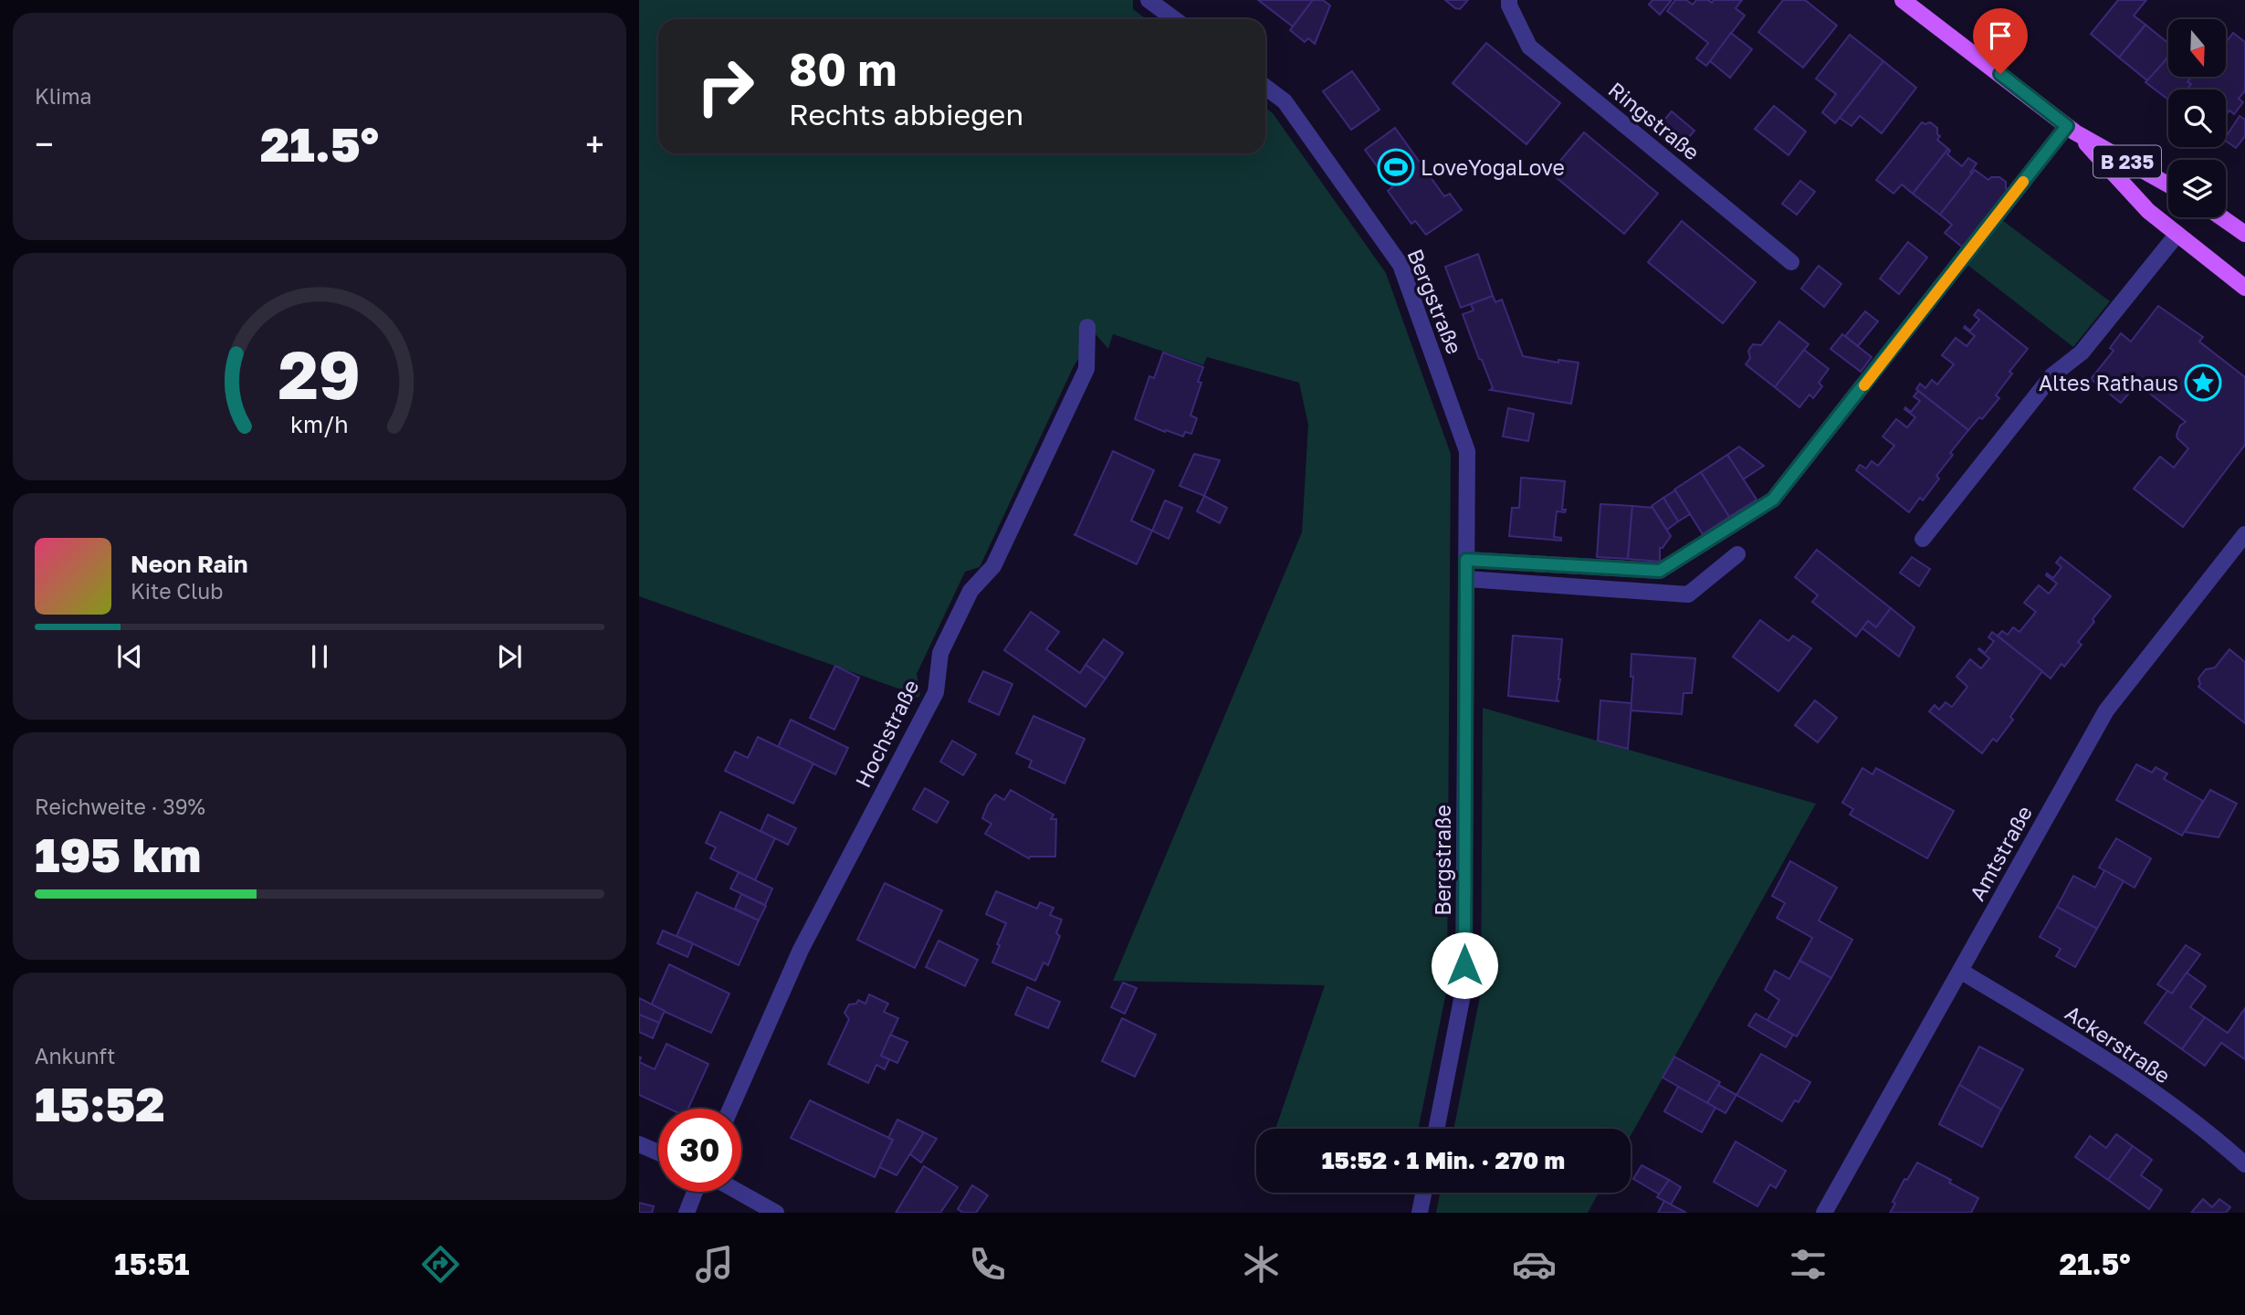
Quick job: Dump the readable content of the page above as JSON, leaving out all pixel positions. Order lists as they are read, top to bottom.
{
  "streets": {
    "main road": ["B 235"],
    "street": [
      "Ringstraße",
      "Bergstraße",
      "Hochstraße",
      "Amtstraße",
      "Ackerstraße"
    ]
  },
  "crossings": [
    ["Amtstraße", "Ackerstraße"]
  ],
  "places": {
    "sports": ["LoveYogaLove"],
    "place": ["Altes Rathaus"]
  },
  "north": "bottom",
  "page": {
    "tile": [
      "Klima",
      ["Reichweite · 39%", "195 km"],
      ["Ankunft", "15:52"]
    ],
    "turn": ["80 m", "Rechts abbiegen"],
    "heat": ["−", "21.5°", "+"],
    "song": ["Neon Rain", "Kite Club"],
    "limit": "30",
    "trip": "15:52 · 1 Min. · 270 m",
    "tabs": ["15:51", "21.5°"],
    "gauge": ["29", "km/h"]
  }
}
